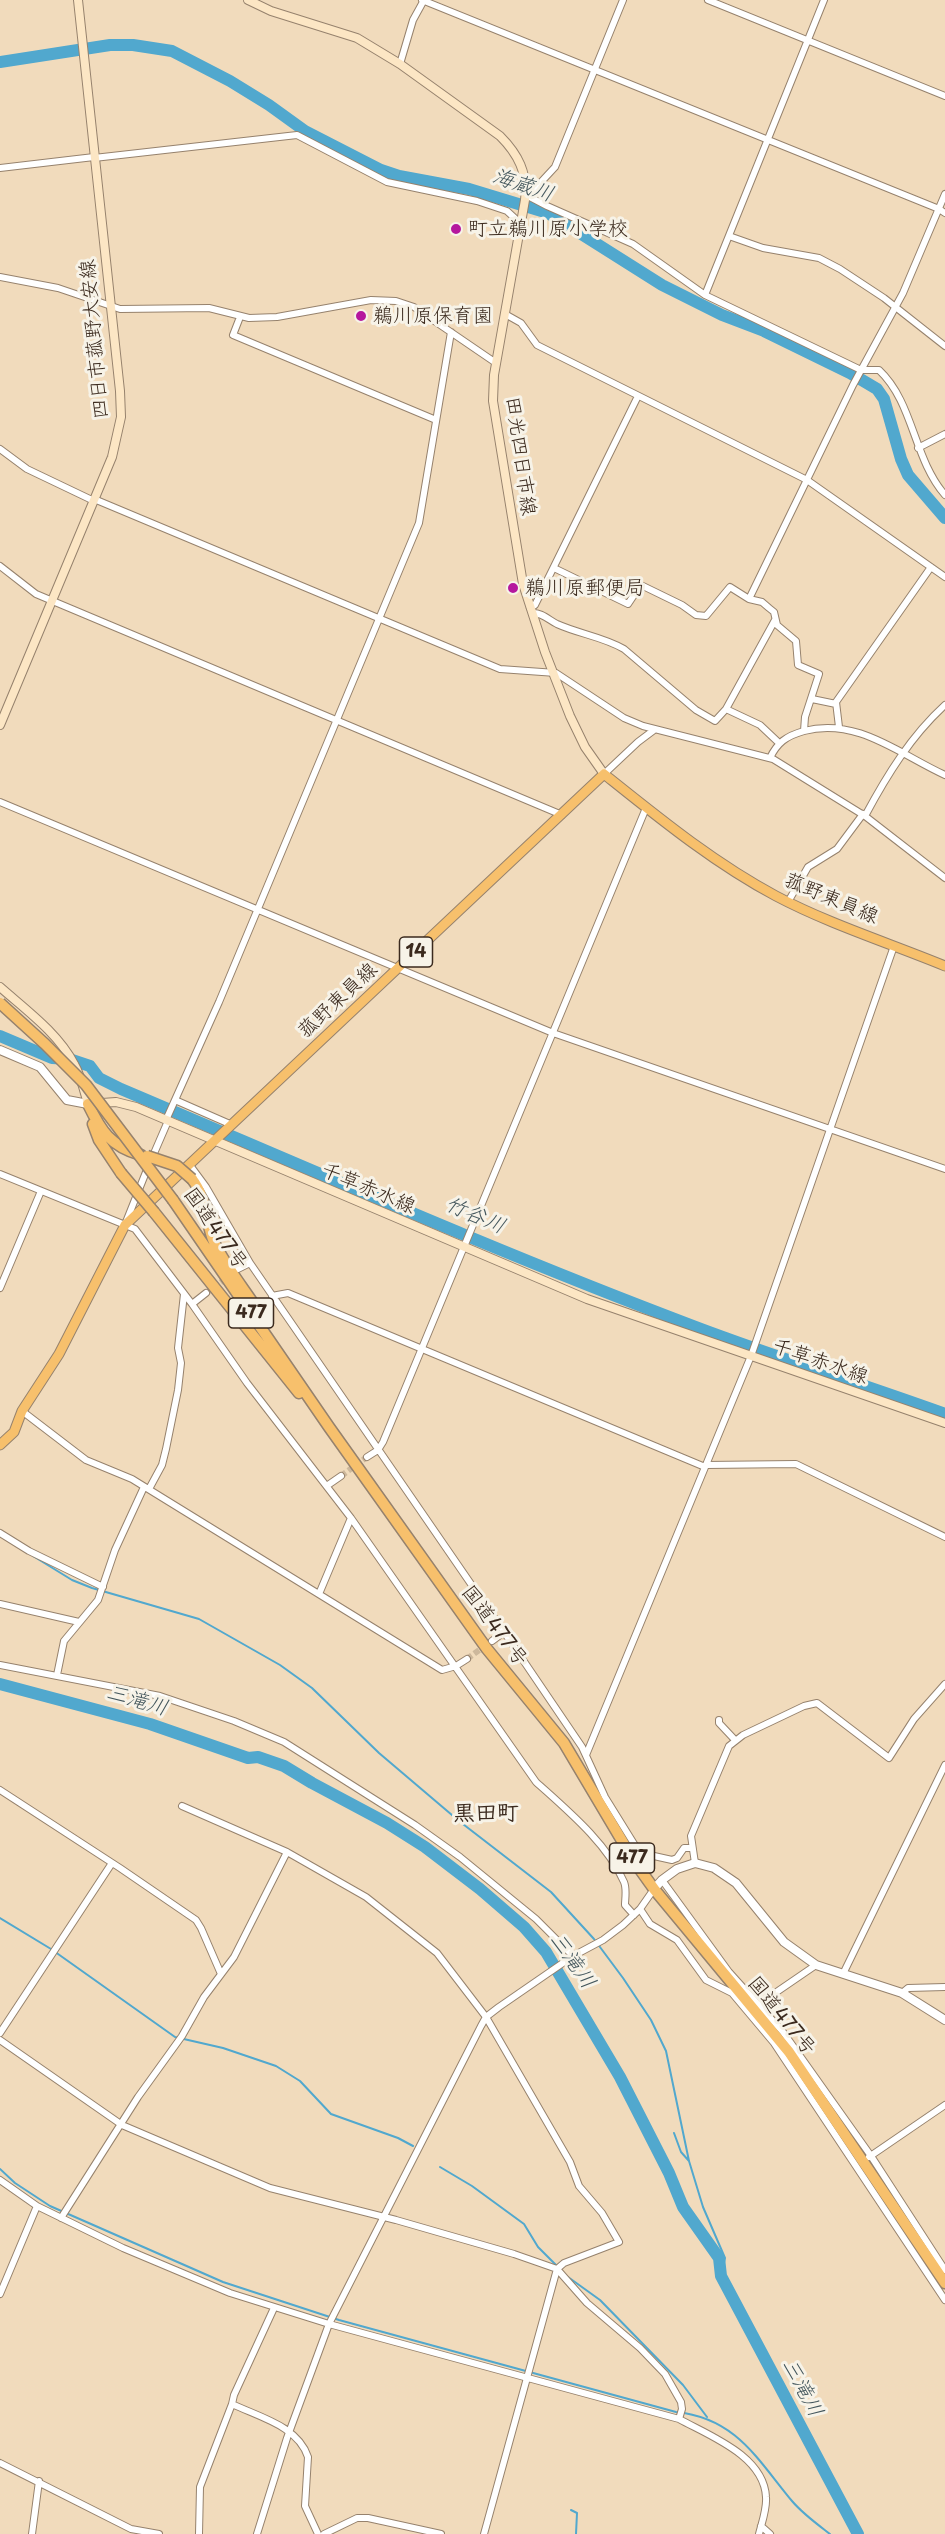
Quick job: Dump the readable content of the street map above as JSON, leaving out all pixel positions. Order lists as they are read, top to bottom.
{
  "streets": {
    "highway": ["国道477号", "477"],
    "main road": [
      "四日市菰野大安線",
      "田光四日市線",
      "菰野東員線",
      "14",
      "千草赤水線"
    ]
  },
  "crossings": [
    ["田光四日市線", "菰野東員線"],
    ["菰野東員線", "千草赤水線"]
  ],
  "districts": ["黒田町"],
  "water": ["海蔵川", "竹谷川", "三滝川"],
  "places": ["町立鵜川原小学校", "鵜川原保育園", "鵜川原郵便局"]
}
